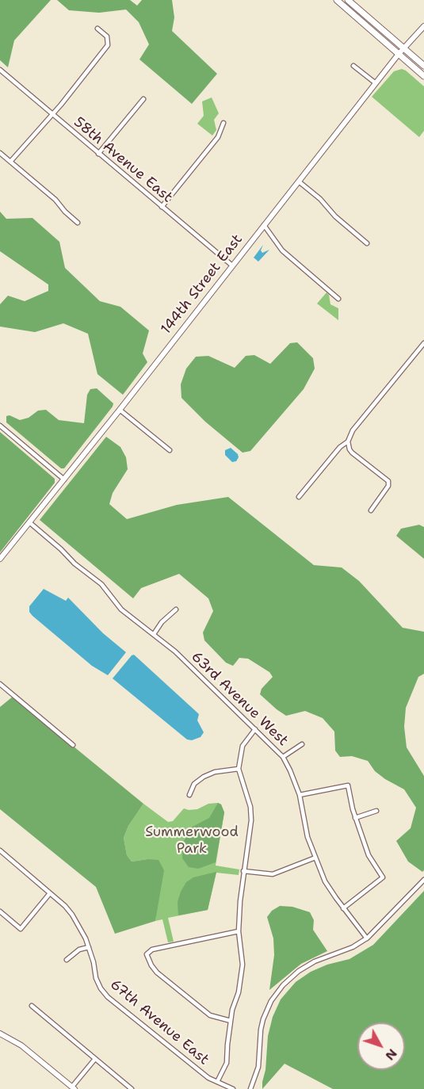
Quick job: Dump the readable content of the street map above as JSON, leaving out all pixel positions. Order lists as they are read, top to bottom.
{
  "streets": {
    "street": [
      "58th Avenue East",
      "144th Street East",
      "63rd Avenue West",
      "67th Avenue East"
    ]
  },
  "crossings": [
    ["58th Avenue East", "144th Street East"],
    ["144th Street East", "63rd Avenue West"]
  ],
  "parks": ["Summerwood Park"],
  "north": "bottom right"
}
